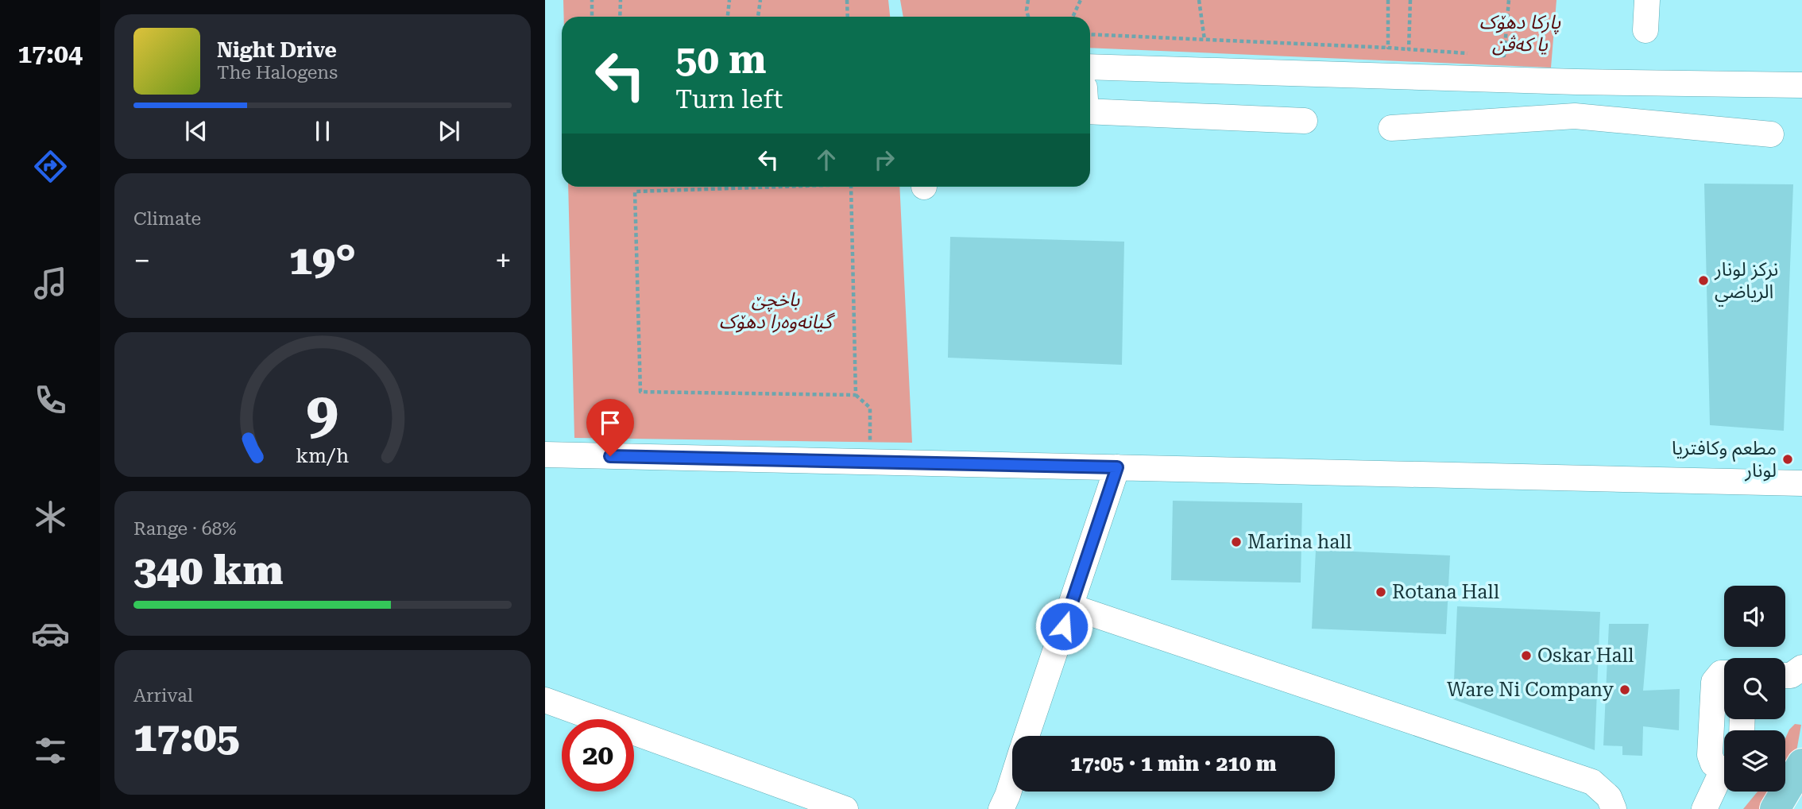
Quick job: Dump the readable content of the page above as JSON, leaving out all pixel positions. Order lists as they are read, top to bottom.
{
  "parks": ["پاركا دهۆک يا كەڤن", "باخچێ گیانه‌وه‌را دهۆک"],
  "places": [
    "نركز لونار الرياضي",
    "مطعم وكافتريا لونار",
    "Marina hall",
    "Rotana Hall",
    "Oskar Hall",
    "Ware Ni Company"
  ],
  "page": {
    "tabs": "17:04",
    "turn": ["50 m", "Turn left"],
    "song": ["Night Drive", "The Halogens"],
    "tile": [
      "Climate",
      ["Range · 68%", "340 km"],
      ["Arrival", "17:05"]
    ],
    "heat": ["−", "19°", "+"],
    "limit": "20",
    "trip": "17:05 · 1 min · 210 m",
    "gauge": ["9", "km/h"]
  }
}
